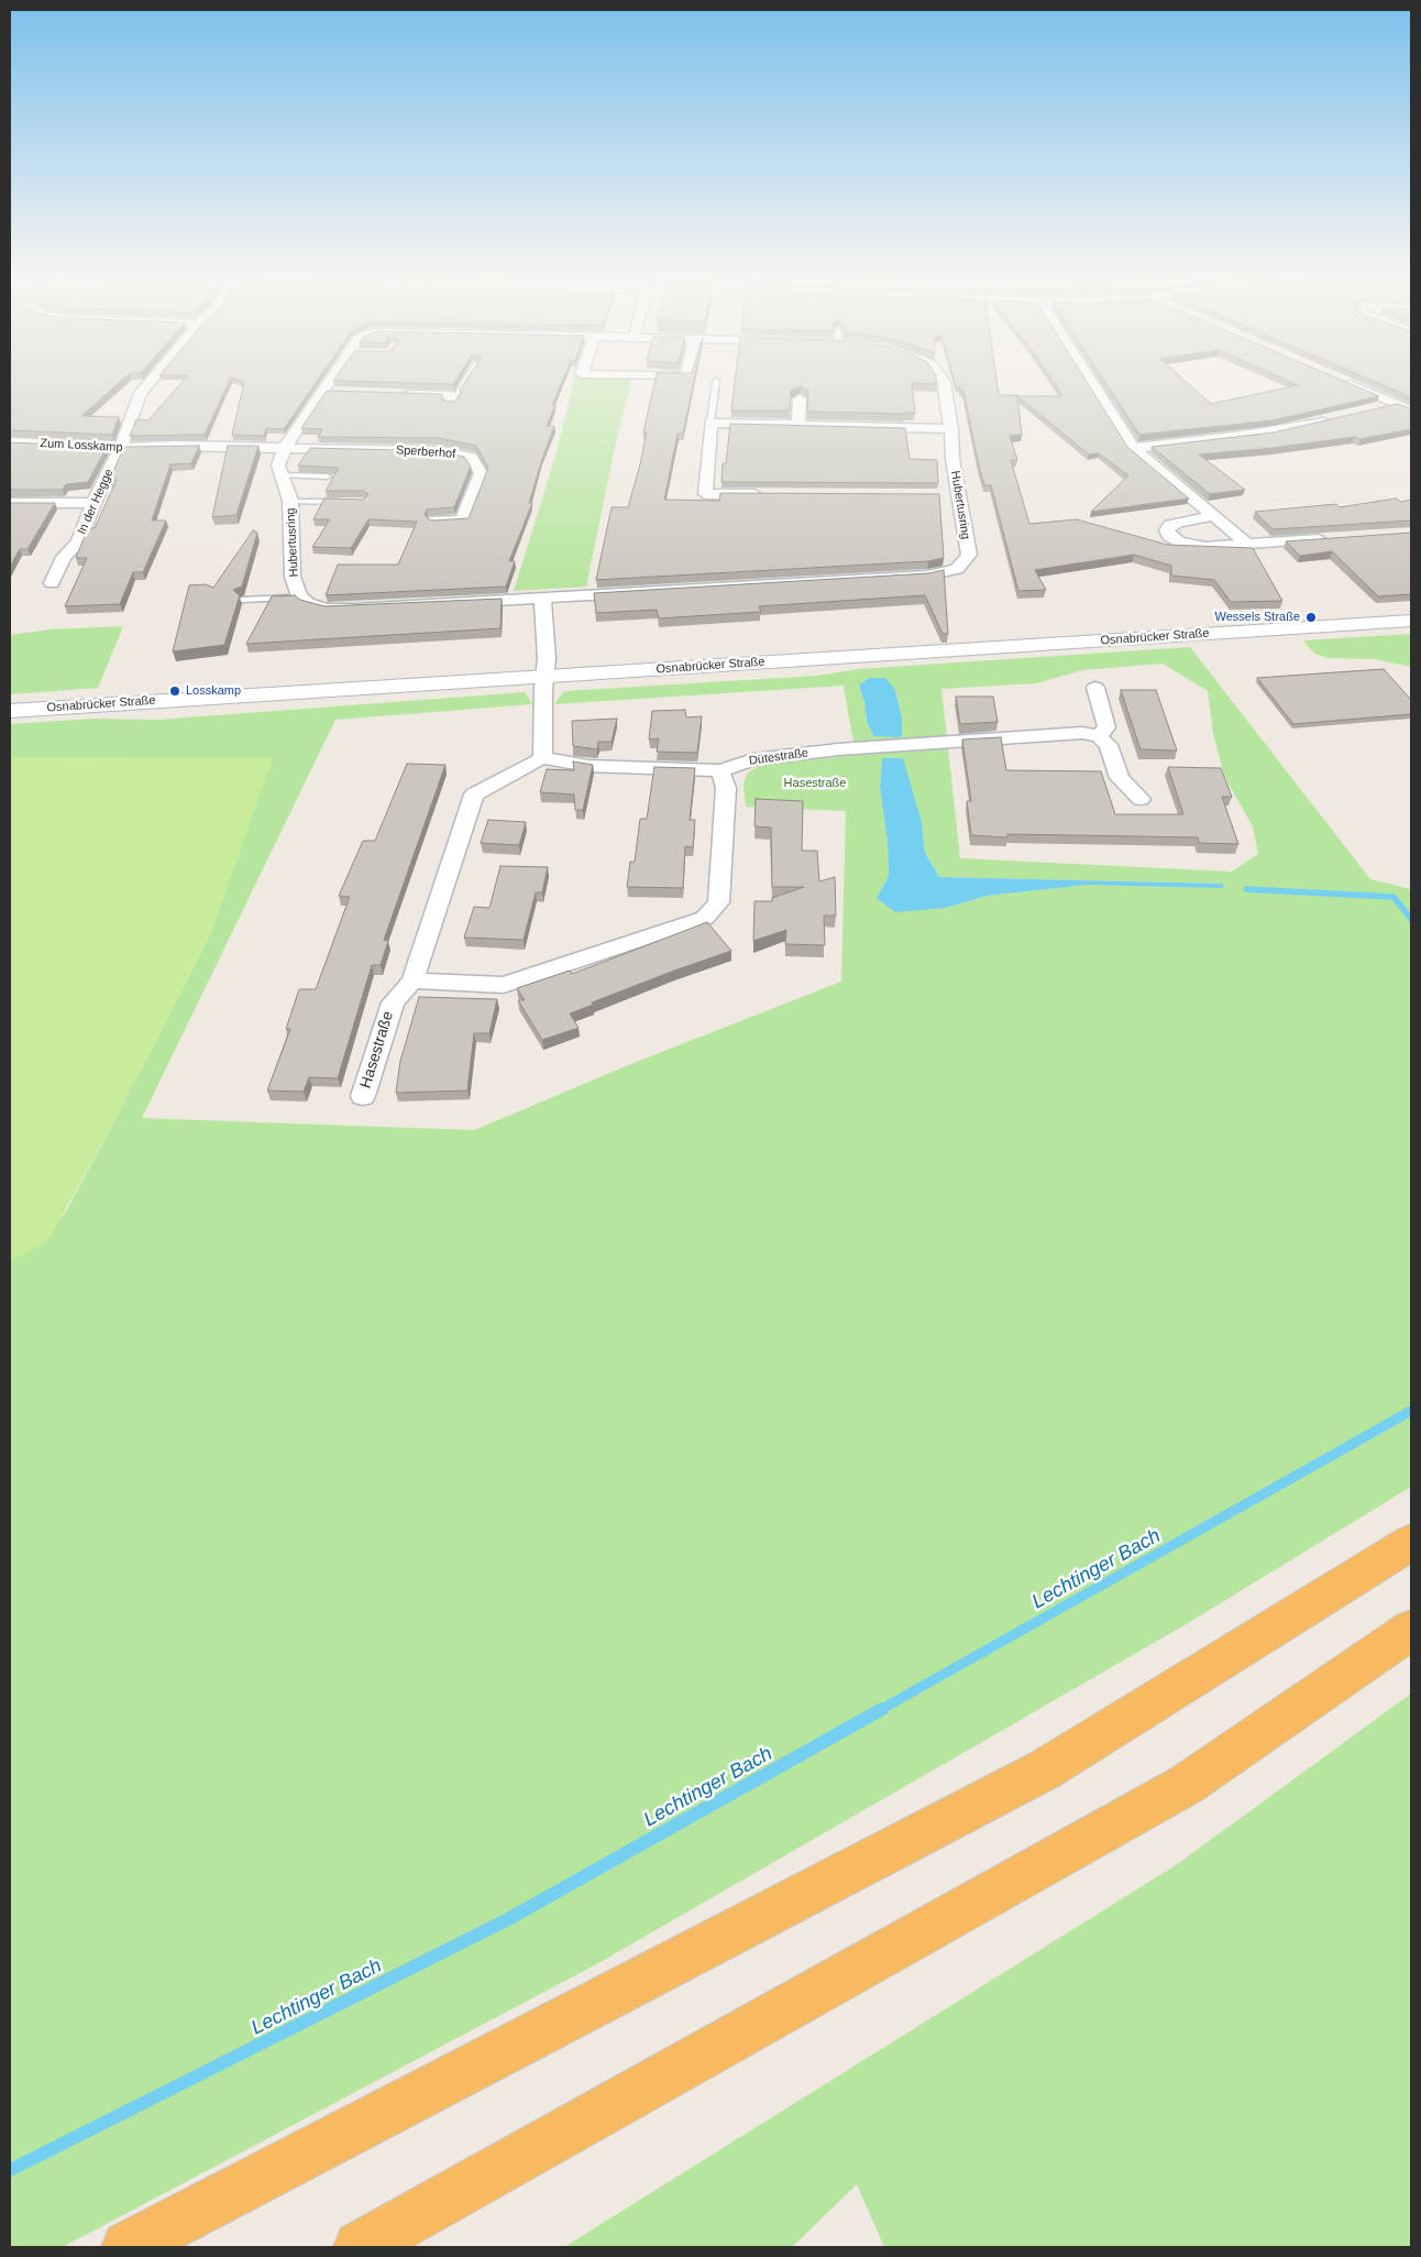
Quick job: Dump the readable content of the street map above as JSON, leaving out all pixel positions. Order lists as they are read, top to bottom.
{
  "streets": {
    "street": [
      "Zum Losskamp",
      "Sperberhof",
      "In der Hegge",
      "Hubertusring",
      "Osnabrücker Straße",
      "Dütestraße",
      "Hasestraße"
    ]
  },
  "crossings": [
    ["Zum Losskamp", "Sperberhof"],
    ["Zum Losskamp", "In der Hegge"],
    ["Zum Losskamp", "Hubertusring"],
    ["Sperberhof", "Hubertusring"],
    ["Dütestraße", "Hasestraße"]
  ],
  "water": ["Lechtinger Bach"],
  "parks": ["Hasestraße"],
  "places": ["Wessels Straße", "Losskamp"]
}
